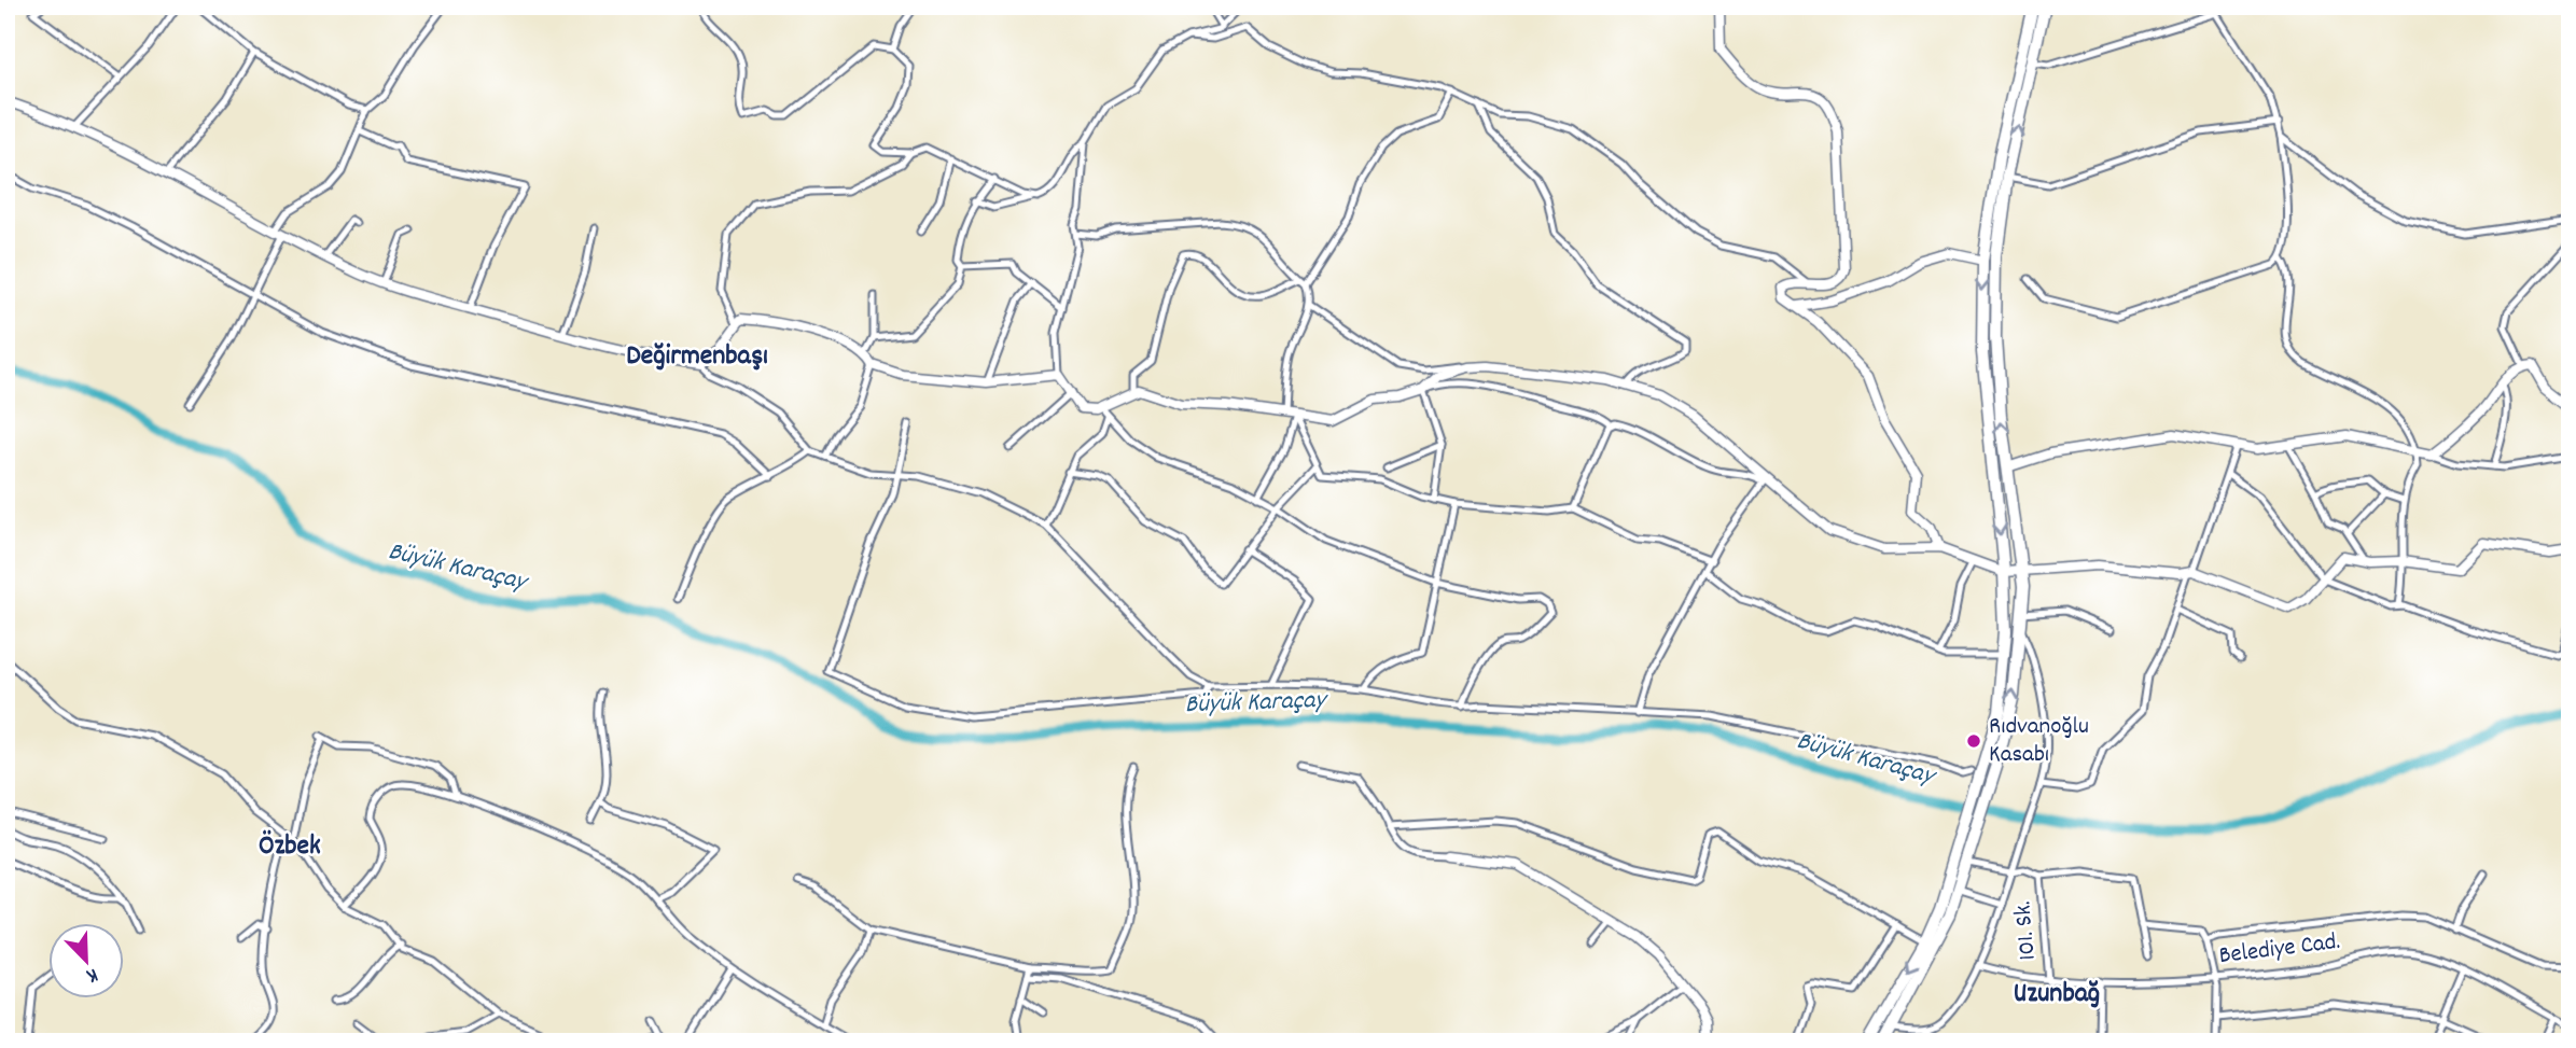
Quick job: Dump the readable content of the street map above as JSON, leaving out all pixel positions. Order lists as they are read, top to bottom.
{
  "streets": {
    "street": ["101. Sk.", "Belediye Cad."]
  },
  "crossings": [
    ["101. Sk.", "Belediye Cad."]
  ],
  "districts": ["Değirmenbaşı", "Özbek", "Uzunbağ"],
  "water": ["Büyük Karaçay"],
  "places": ["Rıdvanoğlu Kasabı"],
  "north": "bottom right"
}
